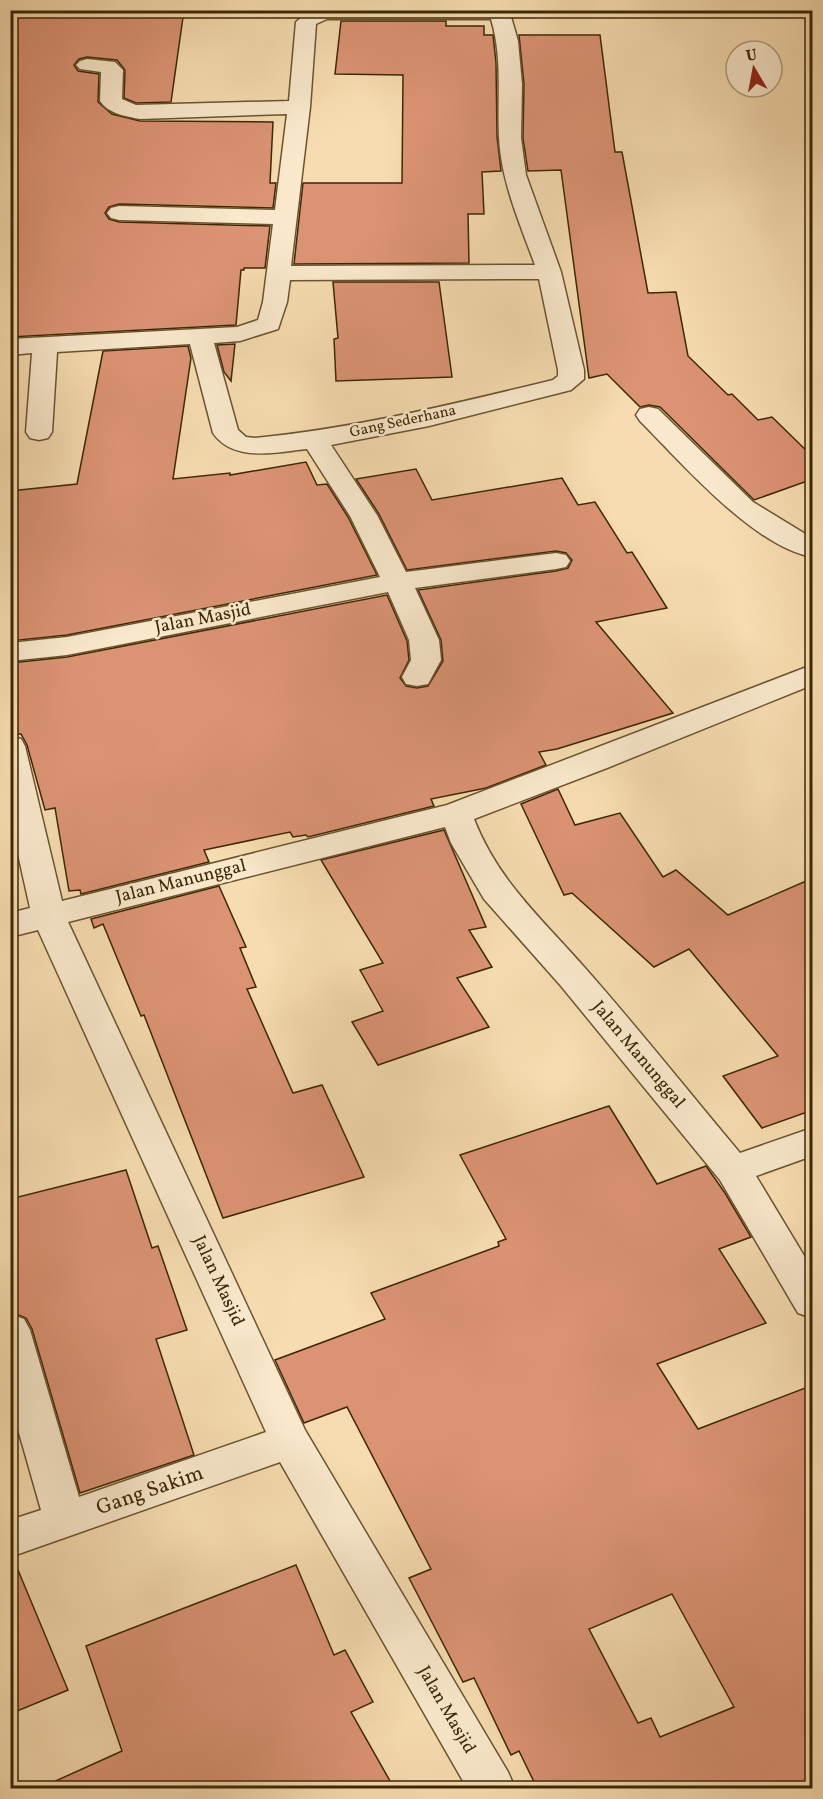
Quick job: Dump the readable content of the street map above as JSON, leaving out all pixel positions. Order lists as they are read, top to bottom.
{
  "streets": {
    "street": [
      "Gang Sederhana",
      "Jalan Masjid",
      "Jalan Manunggal",
      "Gang Sakim"
    ]
  },
  "crossings": [
    ["Jalan Masjid", "Jalan Manunggal"],
    ["Jalan Masjid", "Gang Sakim"]
  ],
  "north": "top"
}
